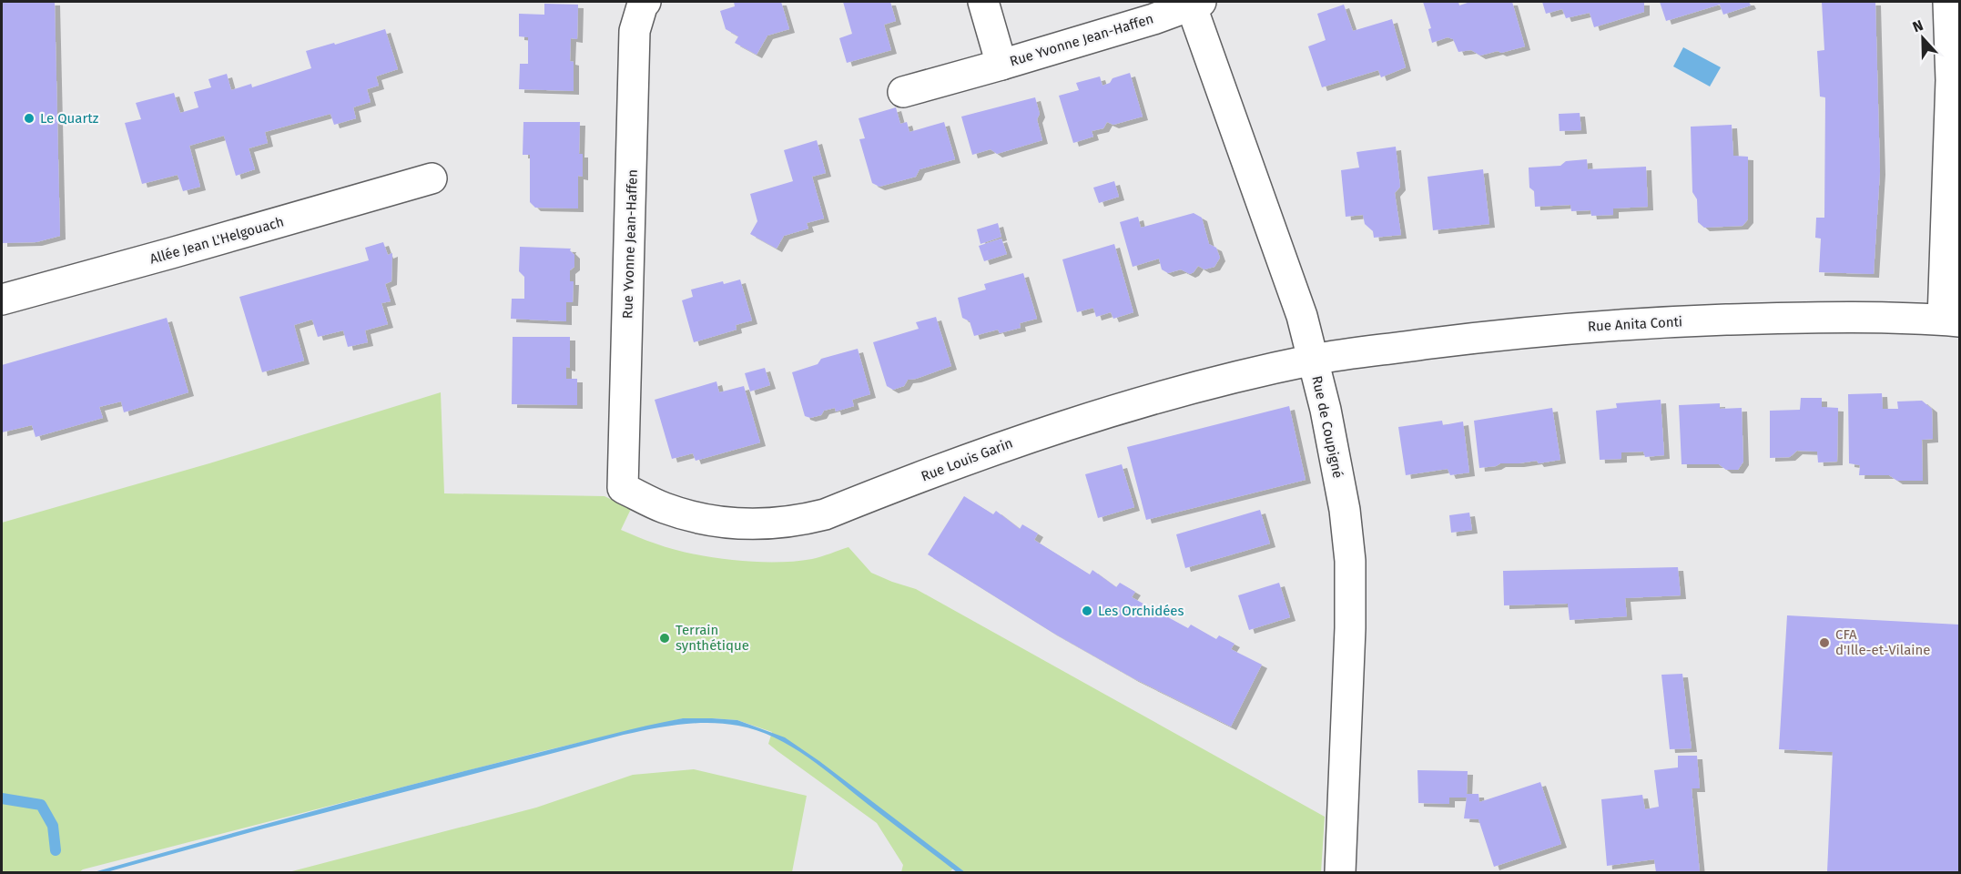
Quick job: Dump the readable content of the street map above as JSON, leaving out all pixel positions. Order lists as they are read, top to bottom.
{
  "streets": {
    "street": [
      "Rue Yvonne Jean-Haffen",
      "Allée Jean L'Helgouach",
      "Rue Anita Conti",
      "Rue de Coupigné",
      "Rue Louis Garin"
    ]
  },
  "crossings": [
    ["Rue Yvonne Jean-Haffen", "Rue de Coupigné"],
    ["Rue Yvonne Jean-Haffen", "Rue Louis Garin"],
    ["Rue Anita Conti", "Rue de Coupigné"],
    ["Rue Anita Conti", "Rue Louis Garin"],
    ["Rue de Coupigné", "Rue Louis Garin"]
  ],
  "places": [
    "Le Quartz",
    "Les Orchidées",
    "Terrain synthétique",
    "CFA d'Ille-et-Vilaine"
  ],
  "north": "top"
}
